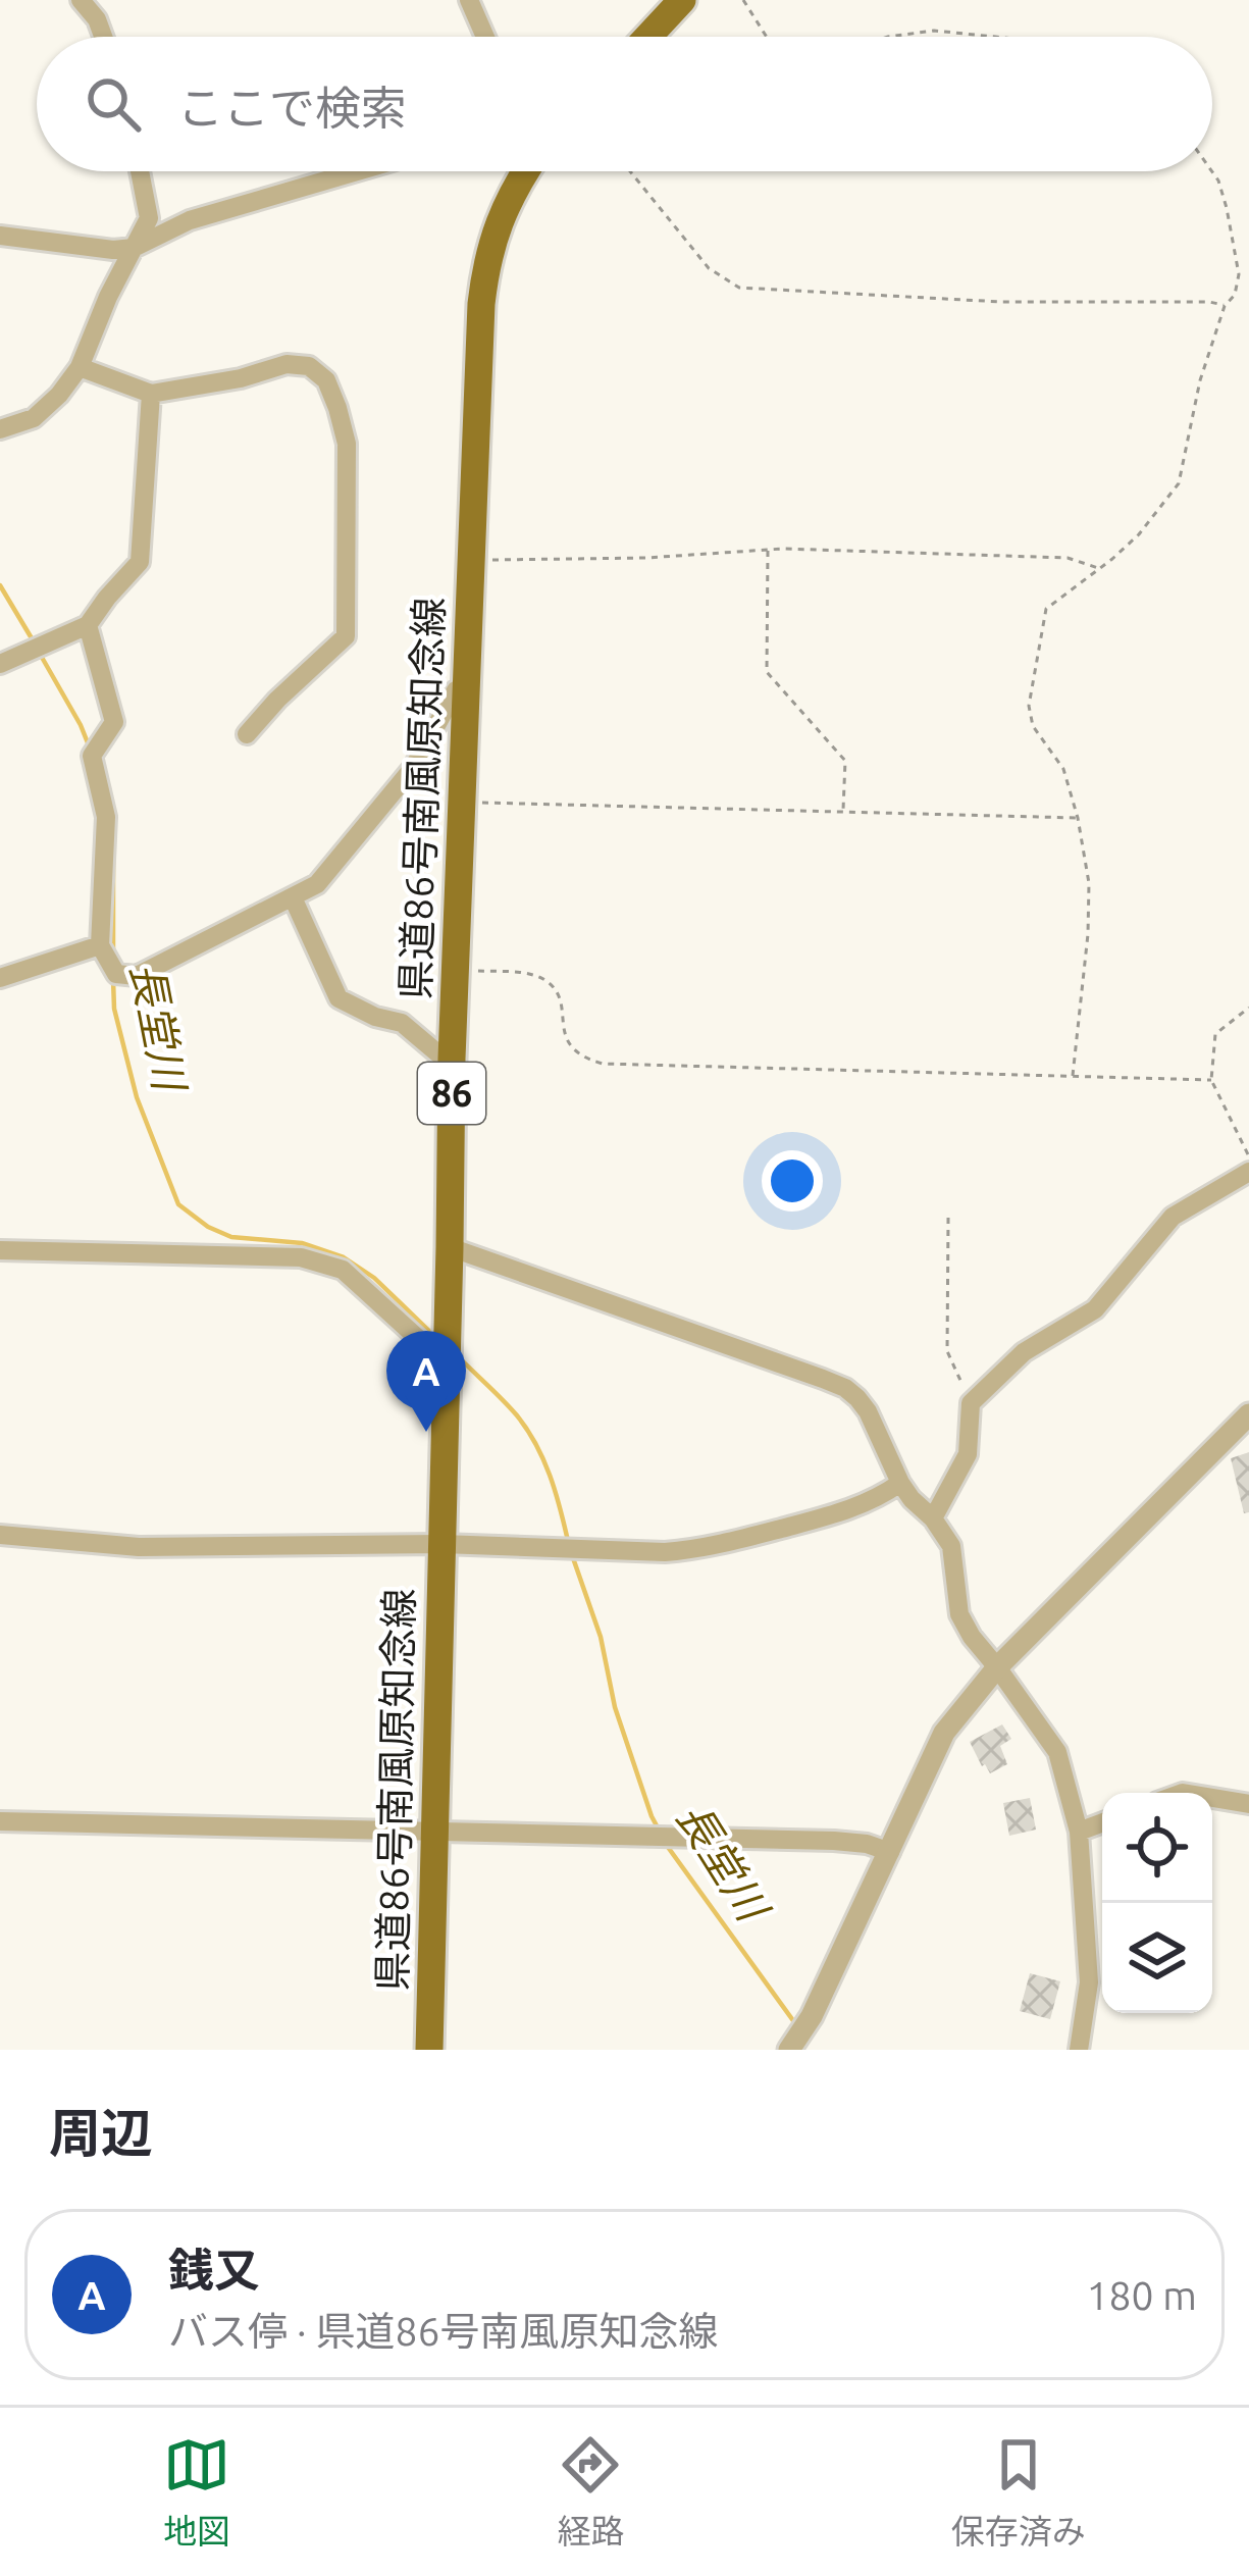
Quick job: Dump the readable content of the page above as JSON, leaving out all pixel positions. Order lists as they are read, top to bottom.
{
  "streets": {
    "main road": ["県道86号南風原知念線", "86"]
  },
  "water": ["長堂川"],
  "page": {
    "search": "ここで検索",
    "pins": "A",
    "heading": "周辺",
    "list": [
      {
        "mark": "A",
        "name": "銭又",
        "note": "バス停 · 県道86号南風原知念線",
        "value": "180 m"
      }
    ],
    "nav": ["地図", "経路", "保存済み"]
  }
}
